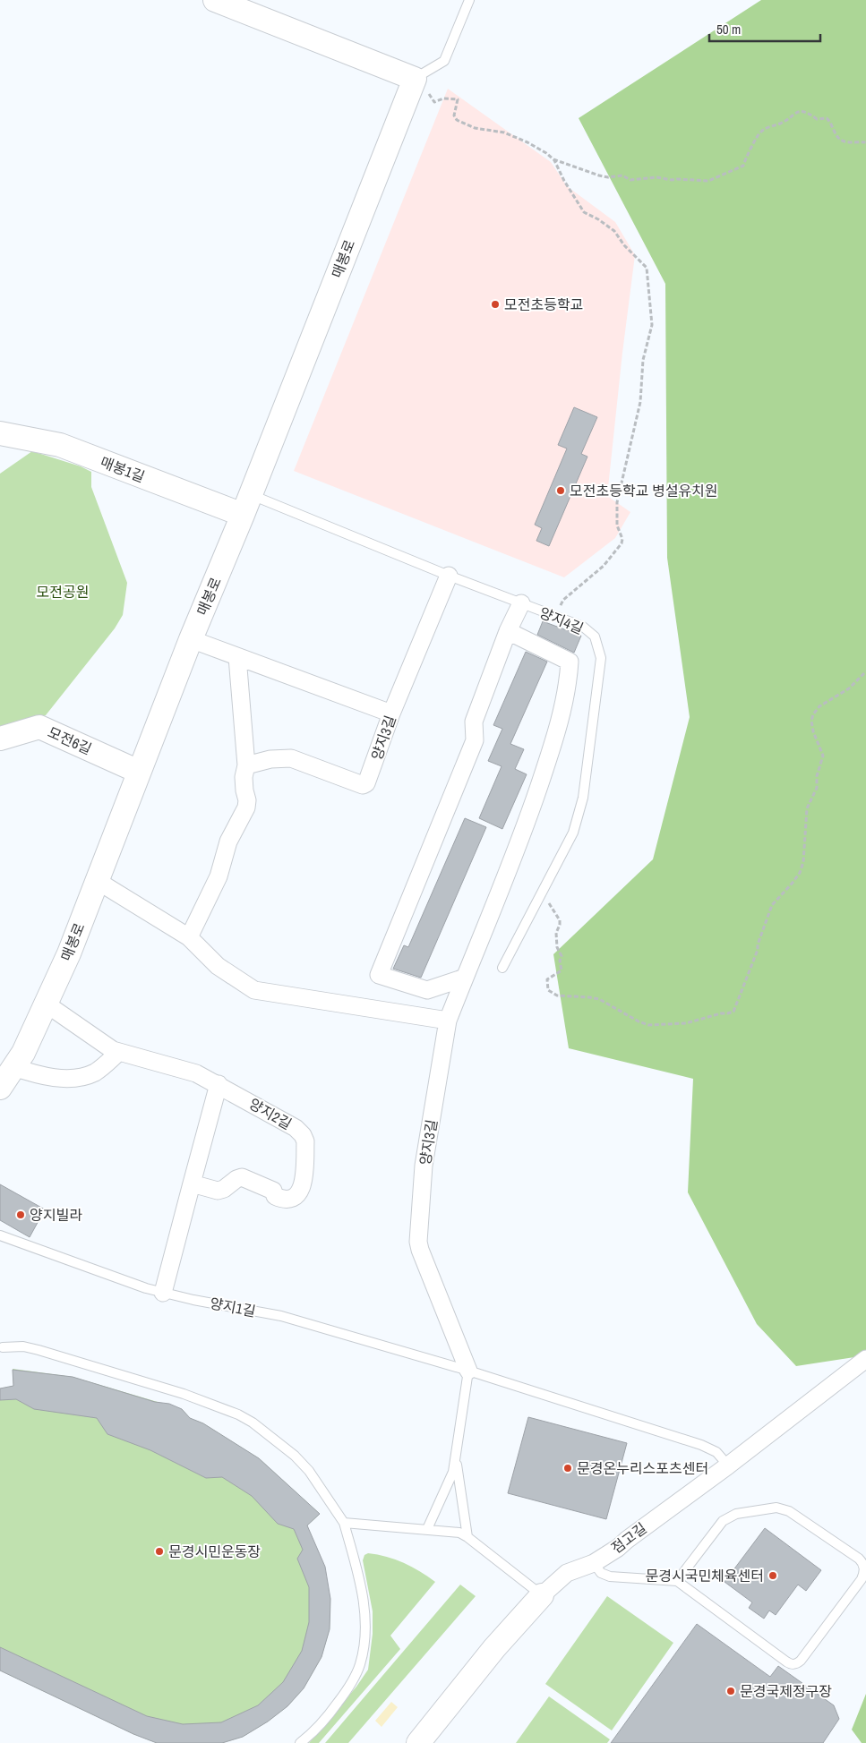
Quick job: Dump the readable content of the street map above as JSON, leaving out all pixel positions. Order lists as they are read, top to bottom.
{
  "streets": {
    "street": [
      "매봉로",
      "매봉1길",
      "양지3길",
      "모전6길",
      "양지2길",
      "점고길"
    ],
    "lane": ["양지4길", "양지1길"]
  },
  "crossings": [
    ["매봉로", "매봉1길"],
    ["매봉로", "양지4길"],
    ["매봉로", "모전6길"],
    ["매봉로", "양지2길"],
    ["매봉1길", "양지4길"],
    ["양지4길", "양지3길"],
    ["양지3길", "양지1길"],
    ["양지1길", "점고길"]
  ],
  "parks": ["모전공원"],
  "places": [
    "모전초등학교",
    "모전초등학교 병설유치원",
    "양지빌라",
    "문경온누리스포츠센터",
    "문경시민운동장",
    "문경시국민체육센터",
    "문경국제정구장"
  ],
  "scale_bar": "50 m"
}
